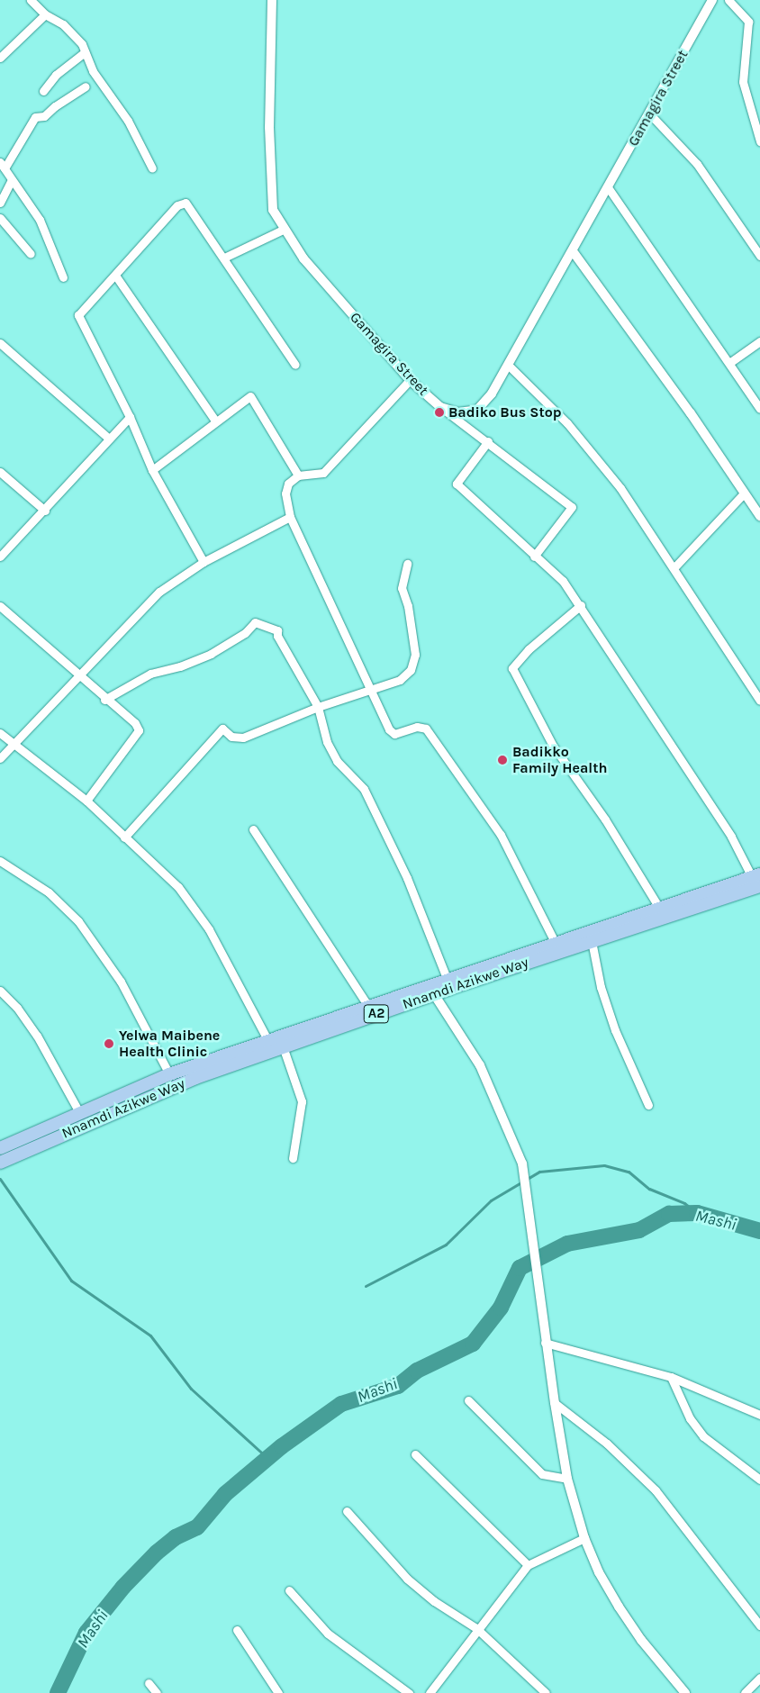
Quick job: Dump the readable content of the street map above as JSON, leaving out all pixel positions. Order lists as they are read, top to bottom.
{
  "streets": {
    "highway": ["Nnamdi Azikwe Way", "A2"],
    "street": ["Gamagira Street"]
  },
  "water": ["Mashi"],
  "places": ["Badiko Bus Stop", "Badikko Family Health", "Yelwa Maibene Health Clinic"]
}
